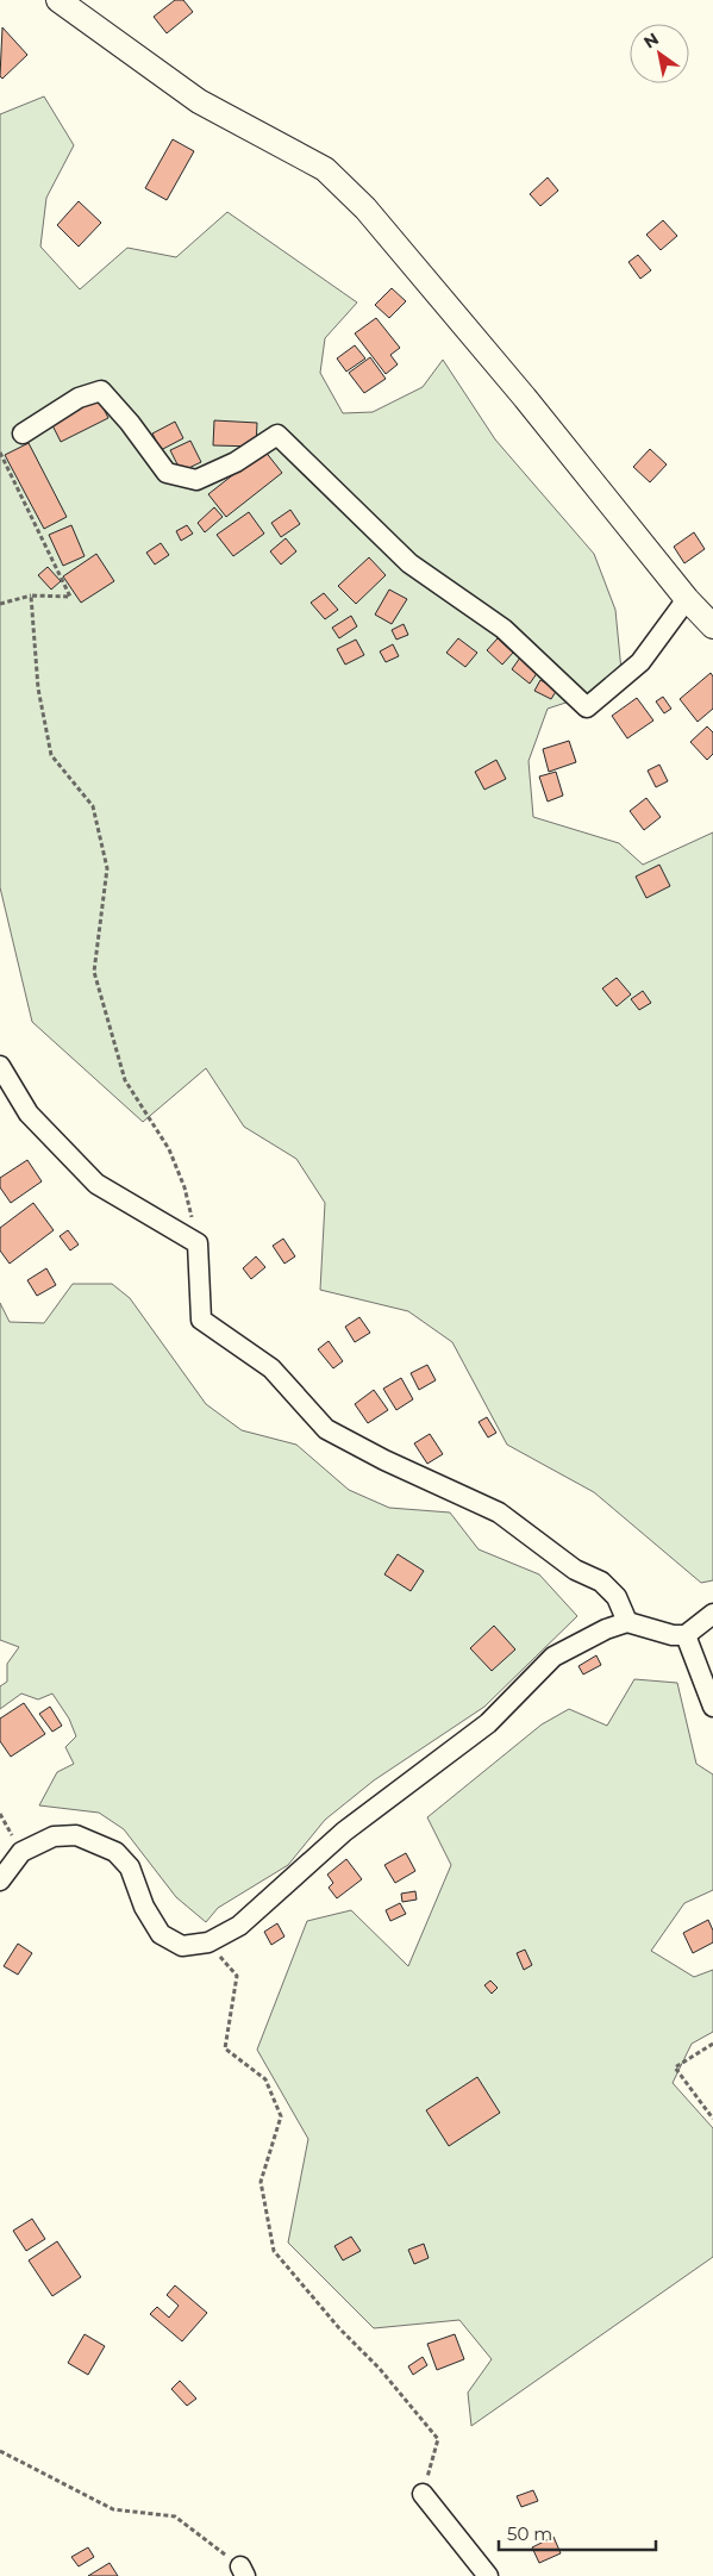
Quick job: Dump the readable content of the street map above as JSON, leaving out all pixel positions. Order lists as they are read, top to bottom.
{
  "scale_bar": "50 m",
  "north": "top left"
}
